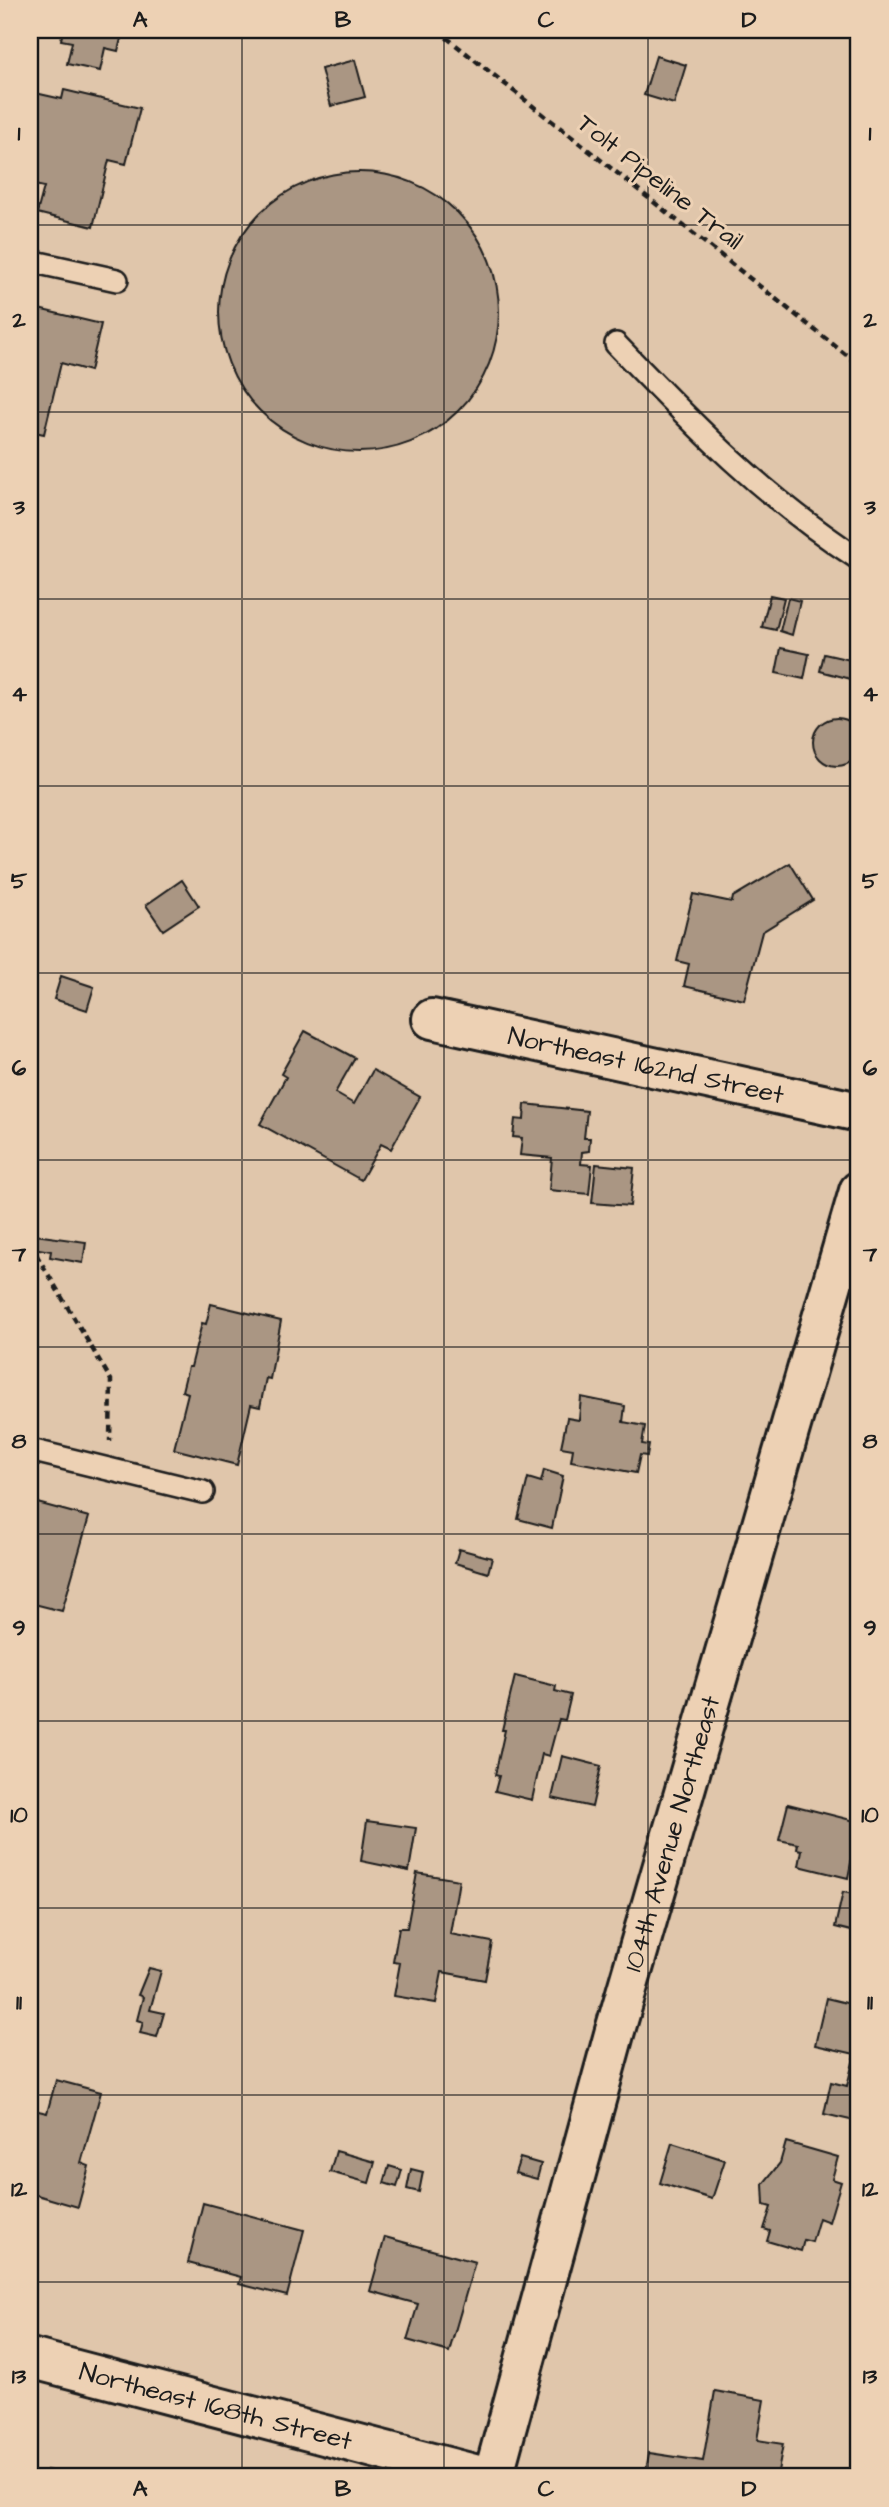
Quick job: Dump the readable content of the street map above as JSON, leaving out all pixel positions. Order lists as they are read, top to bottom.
{
  "streets": {
    "street": ["Northeast 162nd Street", "104th Avenue Northeast", "Northeast 168th Street"],
    "path": ["Tolt Pipeline Trail"]
  },
  "grid": {
    "columns": [
      "A",
      "B",
      "C",
      "D"
    ],
    "rows": [
      "1",
      "2",
      "3",
      "4",
      "5",
      "6",
      "7",
      "8",
      "9",
      "10",
      "11",
      "12",
      "13"
    ]
  }
}
